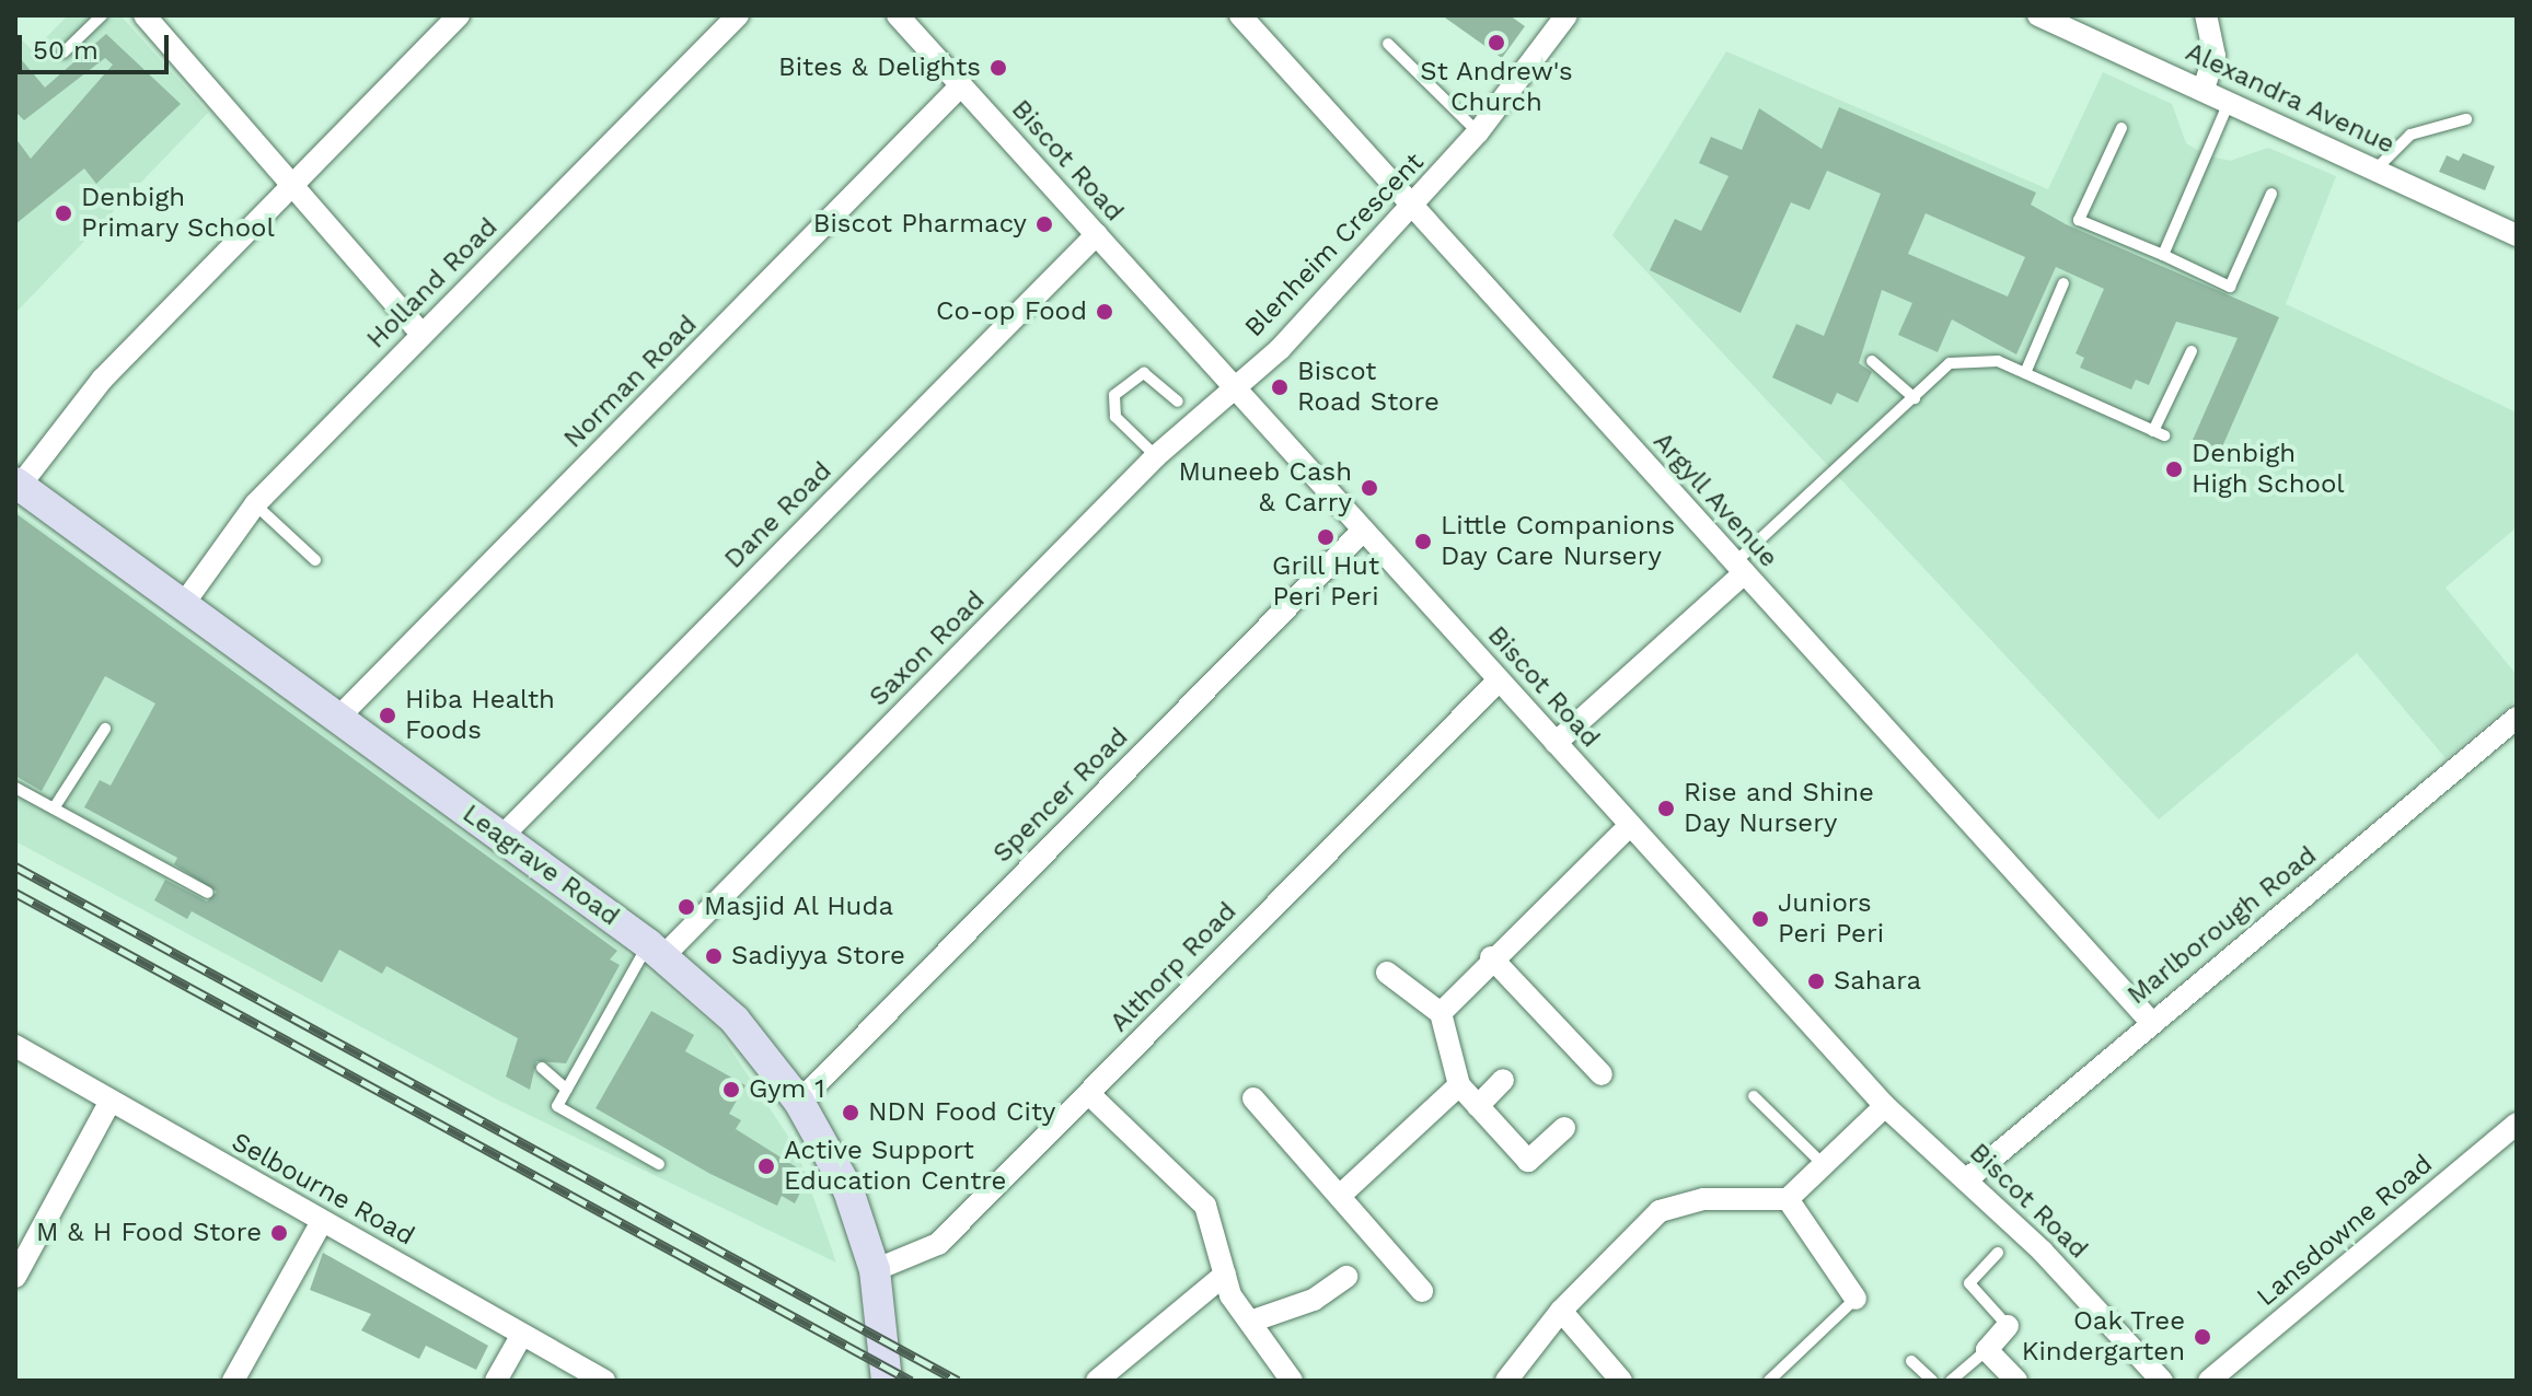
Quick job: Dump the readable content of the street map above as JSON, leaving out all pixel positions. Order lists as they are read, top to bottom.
{
  "streets": {
    "main road": ["Leagrave Road"],
    "street": [
      "Alexandra Avenue",
      "Biscot Road",
      "Blenheim Crescent",
      "Holland Road",
      "Norman Road",
      "Argyll Avenue",
      "Dane Road",
      "Saxon Road",
      "Spencer Road",
      "Marlborough Road",
      "Althorp Road",
      "Selbourne Road",
      "Lansdowne Road"
    ]
  },
  "crossings": [
    ["Biscot Road", "Blenheim Crescent"],
    ["Biscot Road", "Norman Road"],
    ["Biscot Road", "Dane Road"],
    ["Biscot Road", "Saxon Road"],
    ["Biscot Road", "Spencer Road"],
    ["Biscot Road", "Marlborough Road"],
    ["Biscot Road", "Althorp Road"],
    ["Blenheim Crescent", "Argyll Avenue"],
    ["Blenheim Crescent", "Saxon Road"],
    ["Holland Road", "Leagrave Road"],
    ["Norman Road", "Leagrave Road"],
    ["Argyll Avenue", "Marlborough Road"],
    ["Dane Road", "Leagrave Road"],
    ["Saxon Road", "Leagrave Road"],
    ["Spencer Road", "Leagrave Road"],
    ["Leagrave Road", "Althorp Road"]
  ],
  "places": [
    "St Andrew's Church",
    "Bites & Delights",
    "Denbigh Primary School",
    "Biscot Pharmacy",
    "Co-op Food",
    "Biscot Road Store",
    "Denbigh High School",
    "Muneeb Cash & Carry",
    "Grill Hut Peri Peri",
    "Little Companions Day Care Nursery",
    "Hiba Health Foods",
    "Rise and Shine Day Nursery",
    "Masjid Al Huda",
    "Juniors Peri Peri",
    "Sadiyya Store",
    "Sahara",
    "Gym 1",
    "NDN Food City",
    "Active Support Education Centre",
    "M & H Food Store",
    "Oak Tree Kindergarten"
  ],
  "scale_bar": "50 m"
}
